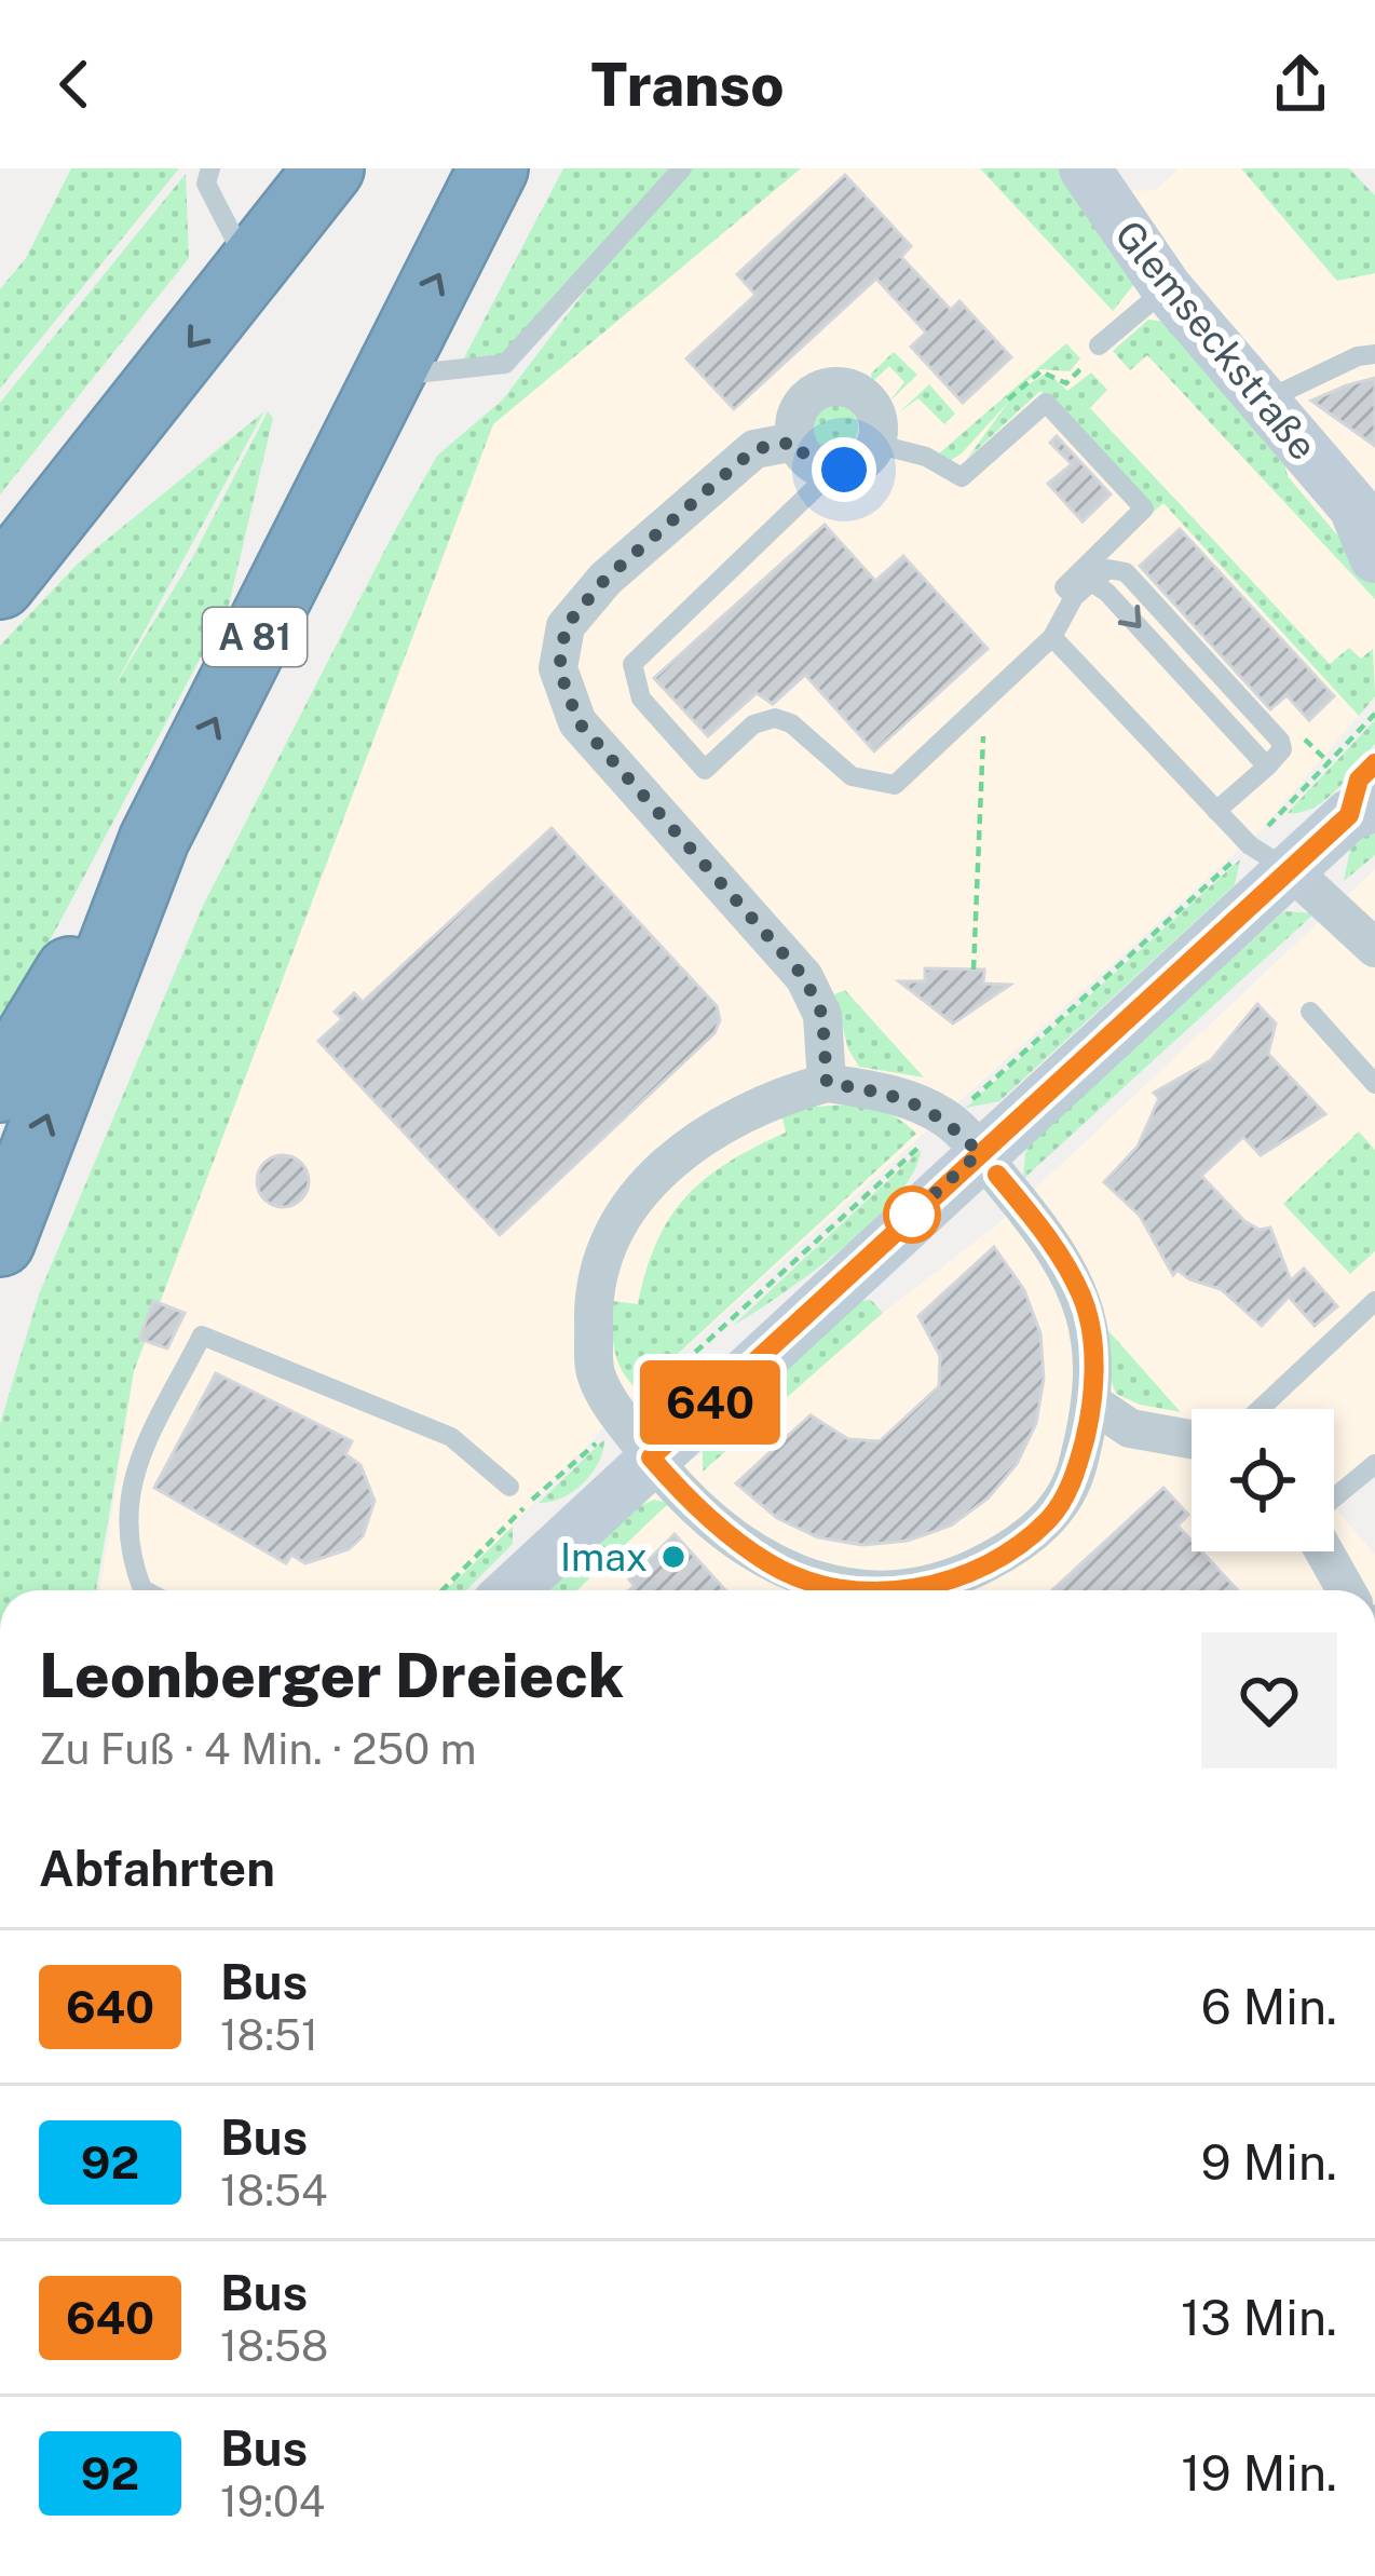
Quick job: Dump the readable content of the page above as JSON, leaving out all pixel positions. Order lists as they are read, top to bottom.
{
  "streets": {
    "highway": ["A 81"],
    "main road": ["Glemseckstraße"]
  },
  "places": ["Imax"],
  "lines": ["bus line 640"],
  "page": {
    "header": "Transo",
    "on_map": "640",
    "heading": [
      ["Leonberger Dreieck", "Zu Fuß · 4 Min. · 250 m"],
      "Abfahrten"
    ],
    "list": [
      {
        "mark": "640",
        "name": "Bus",
        "note": "18:51",
        "value": "6 Min."
      },
      {
        "mark": "92",
        "name": "Bus",
        "note": "18:54",
        "value": "9 Min."
      },
      {
        "mark": "640",
        "name": "Bus",
        "note": "18:58",
        "value": "13 Min."
      },
      {
        "mark": "92",
        "name": "Bus",
        "note": "19:04",
        "value": "19 Min."
      }
    ]
  }
}
